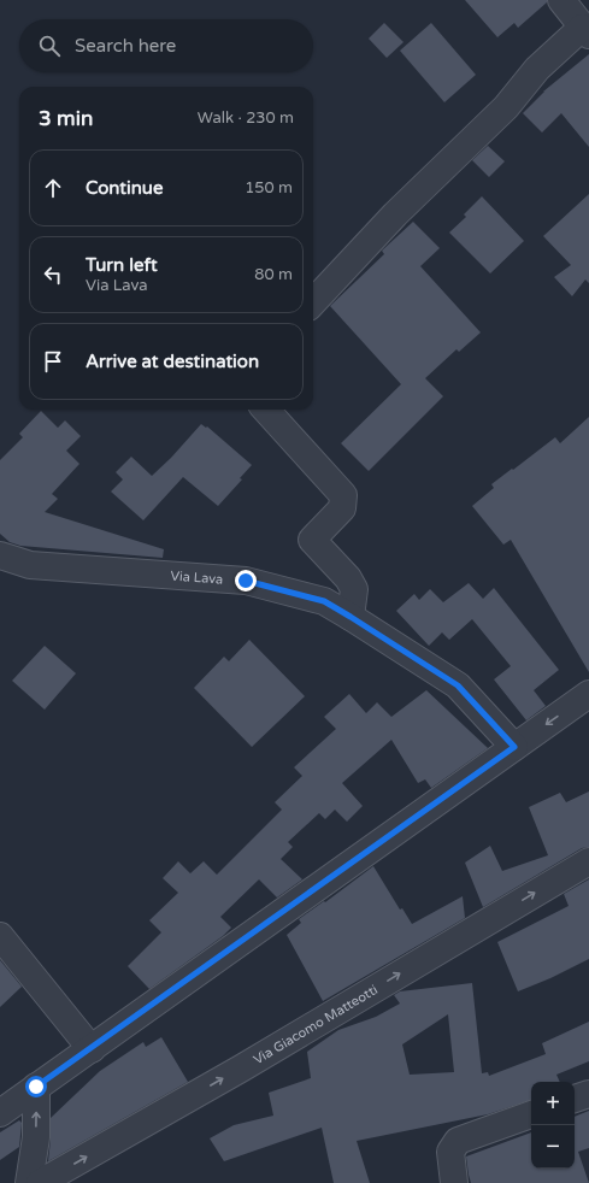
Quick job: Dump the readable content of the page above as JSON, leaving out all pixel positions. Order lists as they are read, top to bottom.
{
  "streets": {
    "street": ["Via Lava", "Via Giacomo Matteotti"]
  },
  "page": {
    "search": "Search here",
    "heading": ["3 min", "Walk · 230 m"],
    "list": [
      ["Continue", "150 m"],
      ["Turn left", "Via Lava", "80 m"],
      "Arrive at destination"
    ],
    "map_buttons": ["+", "−"]
  }
}
